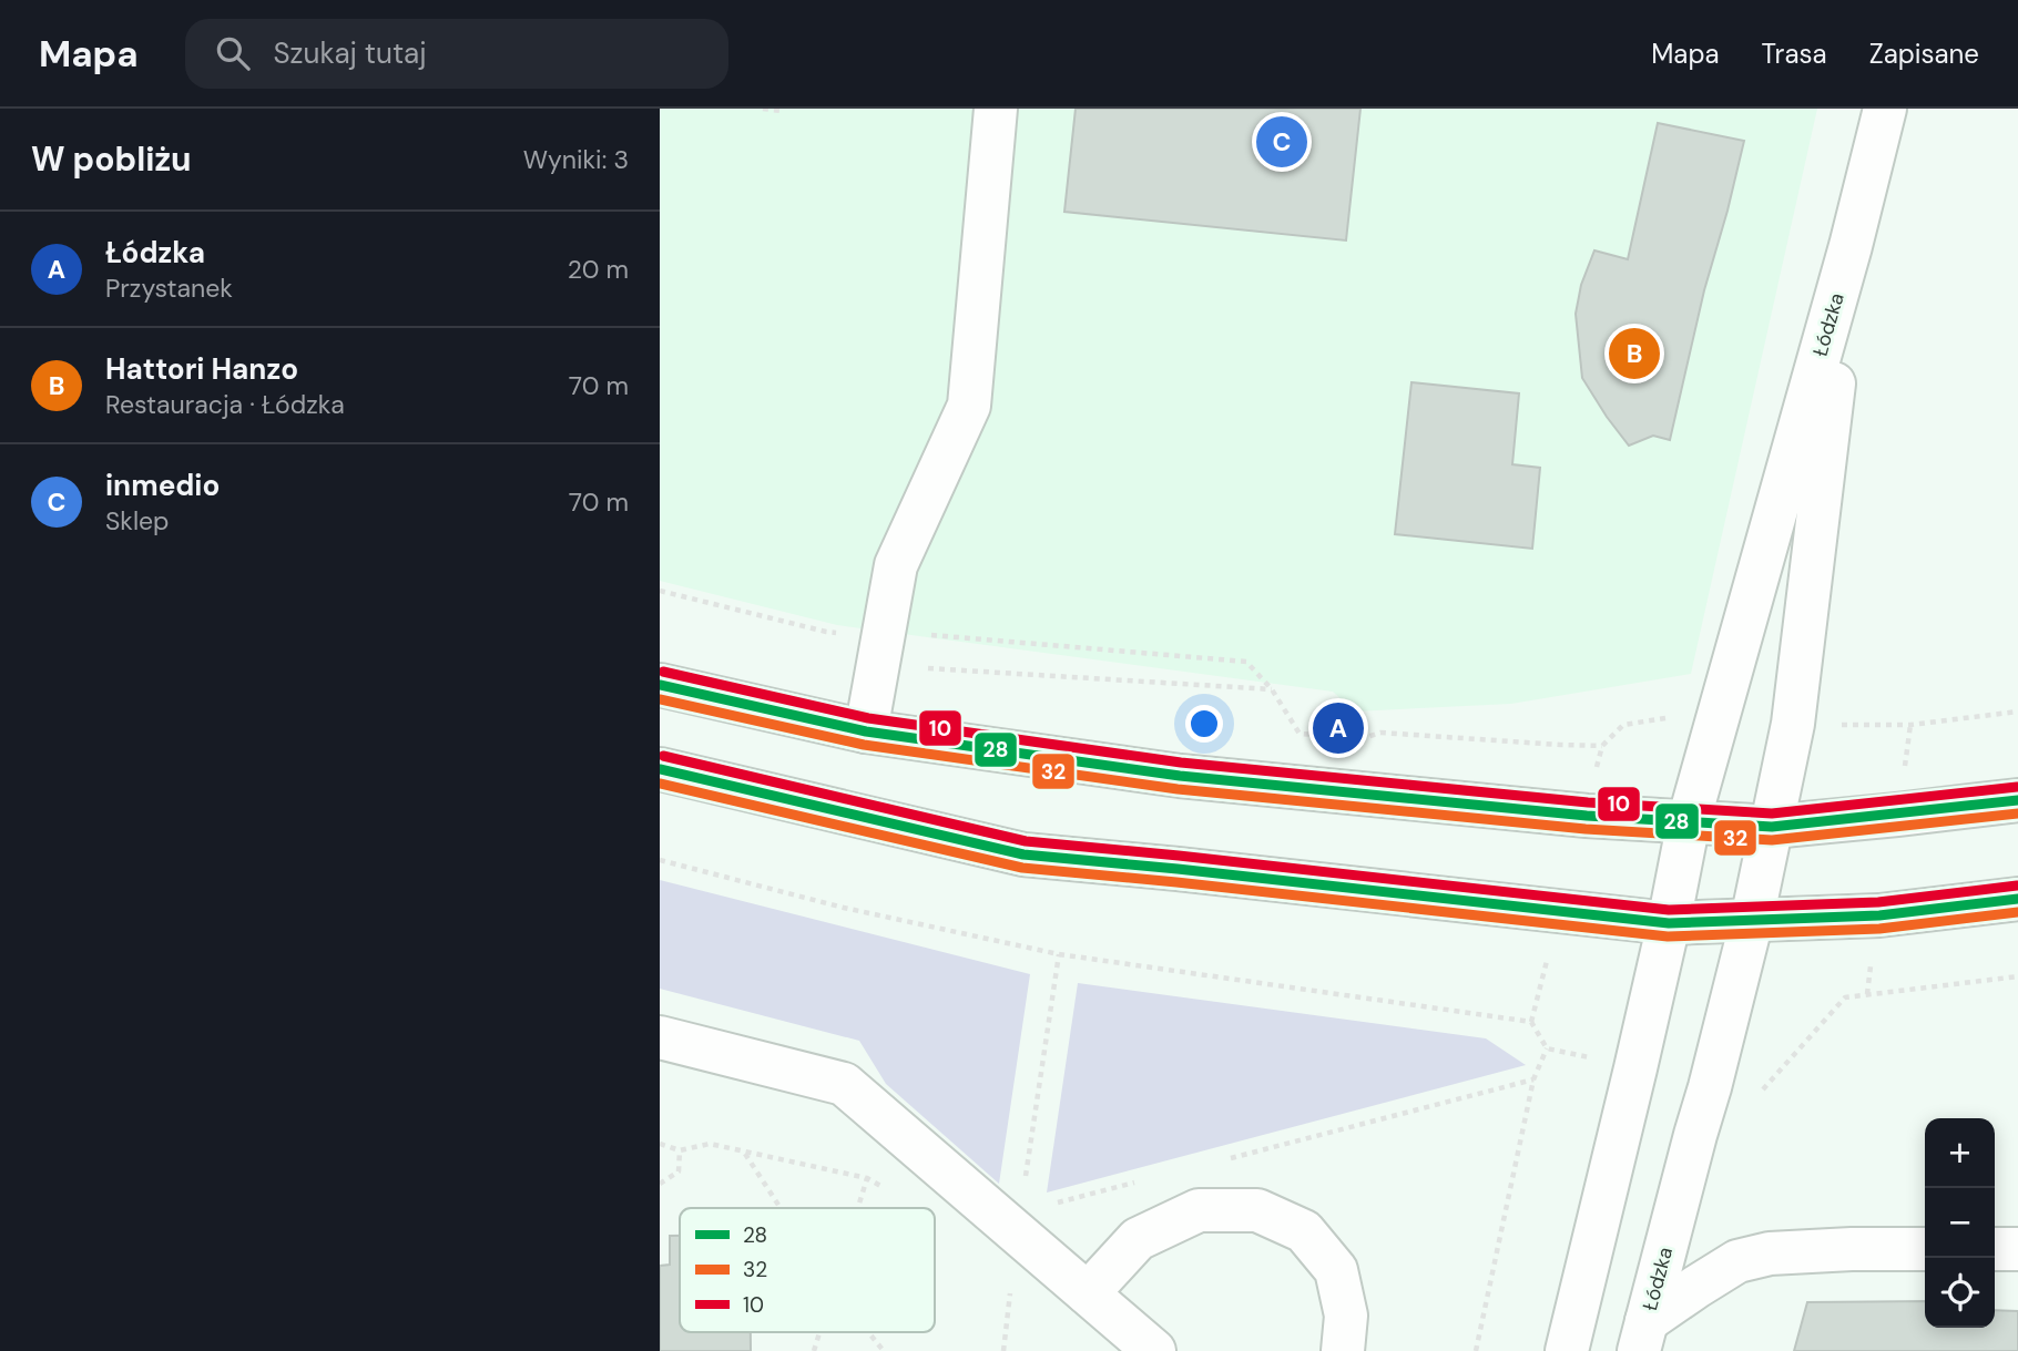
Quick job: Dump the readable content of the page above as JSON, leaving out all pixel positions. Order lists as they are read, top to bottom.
{
  "streets": {
    "street": ["Łódzka"]
  },
  "lines": ["transit line 10", "transit line 28", "transit line 32"],
  "legend": ["28", "32", "10"],
  "page": {
    "header": "Mapa",
    "search": "Szukaj tutaj",
    "nav": ["Mapa", "Trasa", "Zapisane"],
    "heading": ["W pobliżu", "Wyniki: 3"],
    "pins": ["C", "B", "A"],
    "list": [
      {
        "mark": "A",
        "name": "Łódzka",
        "note": "Przystanek",
        "value": "20 m"
      },
      {
        "mark": "B",
        "name": "Hattori Hanzo",
        "note": "Restauracja · Łódzka",
        "value": "70 m"
      },
      {
        "mark": "C",
        "name": "inmedio",
        "note": "Sklep",
        "value": "70 m"
      }
    ],
    "map_buttons": ["+", "−"]
  }
}
